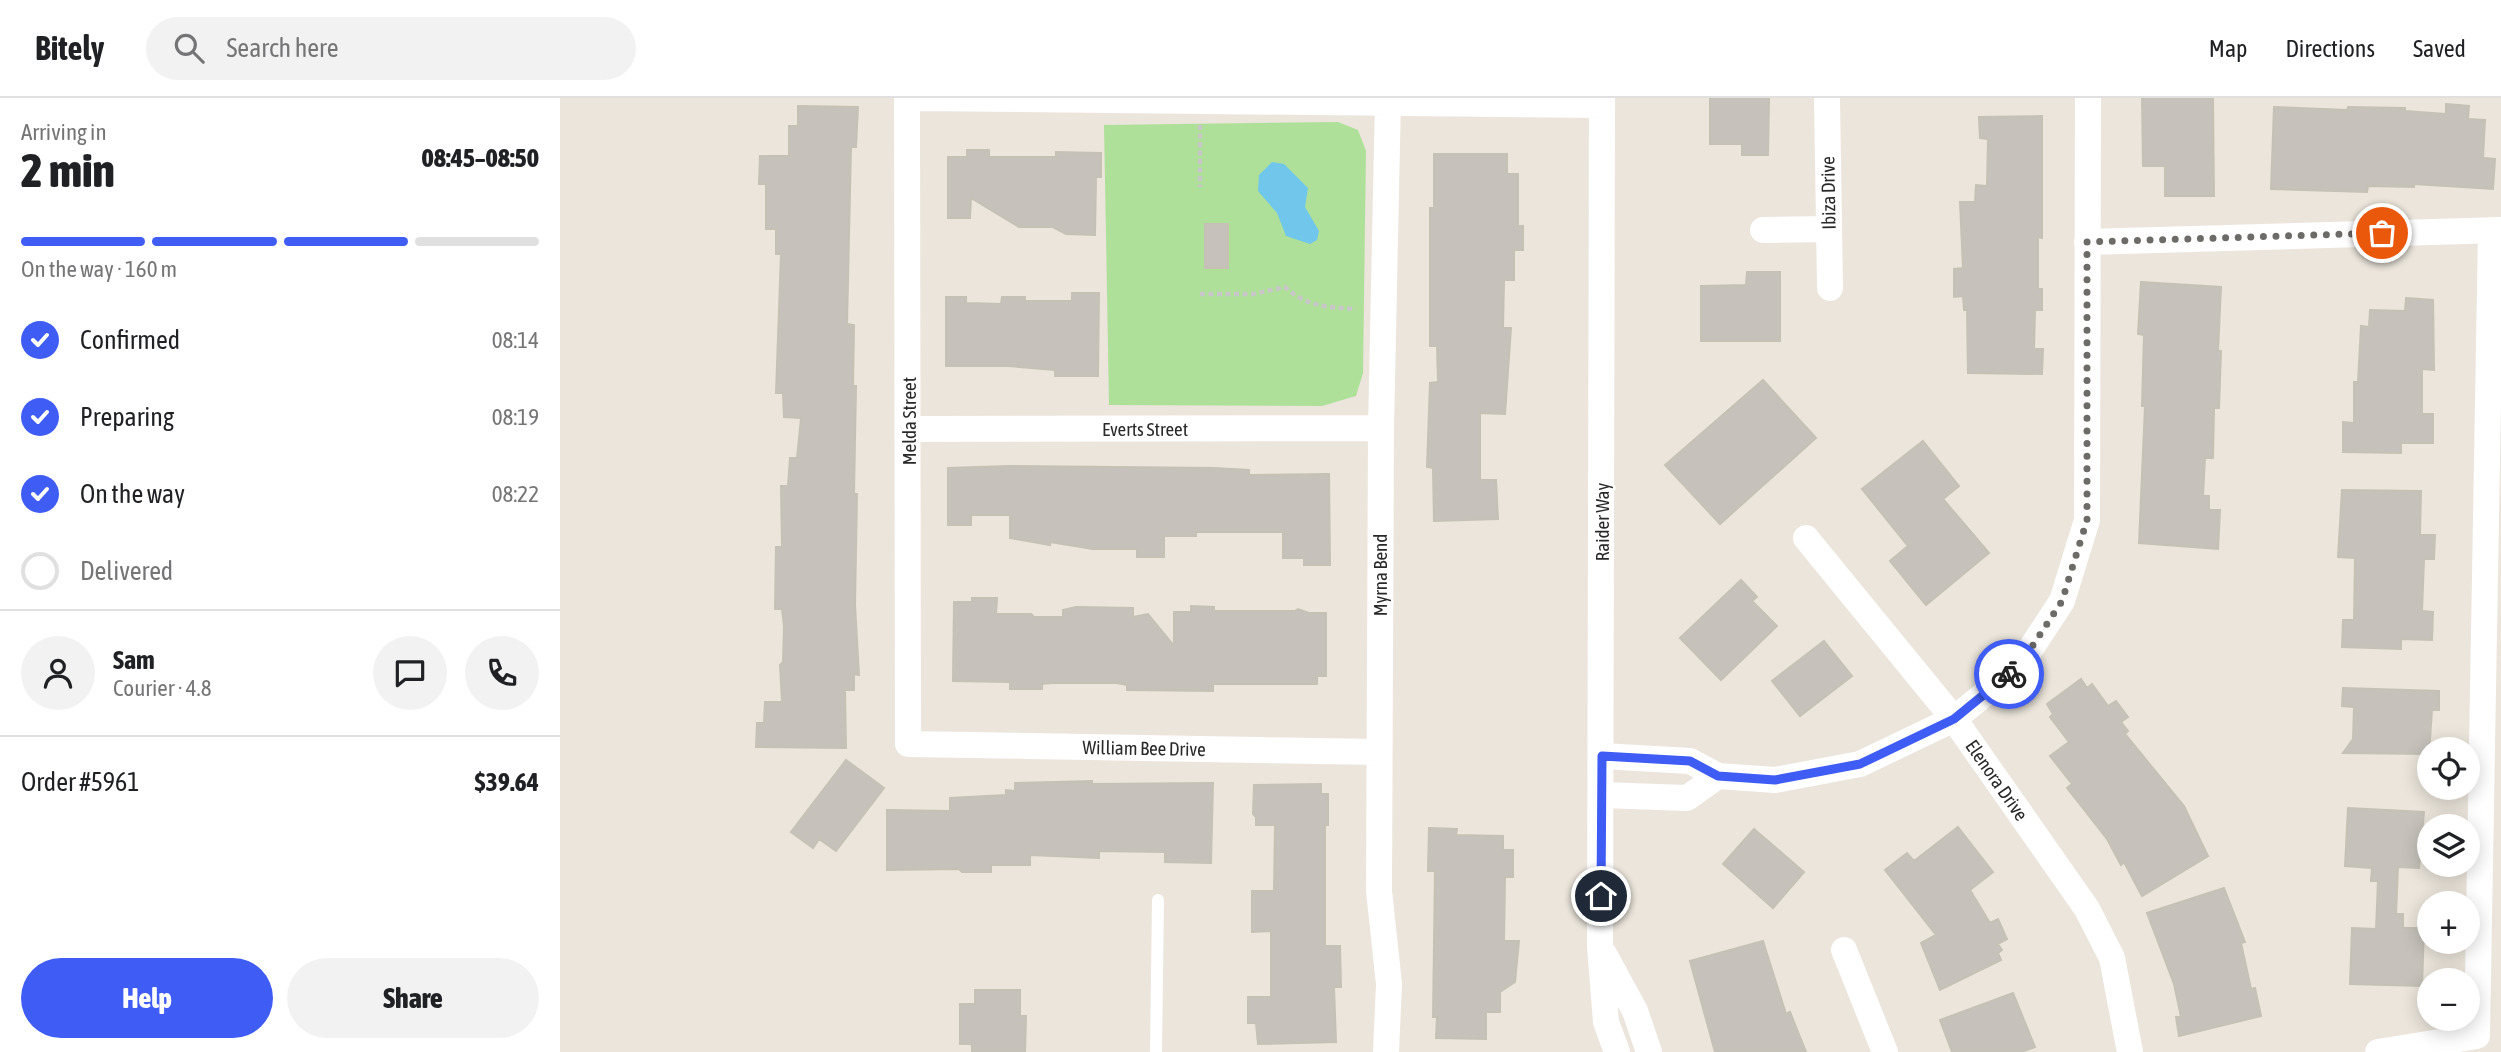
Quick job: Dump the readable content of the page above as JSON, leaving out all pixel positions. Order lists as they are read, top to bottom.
{
  "streets": {
    "street": [
      "Ibiza Drive",
      "Melda Street",
      "Everts Street",
      "Raider Way",
      "Myrna Bend",
      "William Bee Drive",
      "Elenora Drive"
    ]
  },
  "crossings": [
    ["Melda Street", "Everts Street"],
    ["Melda Street", "William Bee Drive"],
    ["Everts Street", "Myrna Bend"],
    ["Myrna Bend", "William Bee Drive"]
  ],
  "page": {
    "header": "Bitely",
    "search": "Search here",
    "nav": ["Map", "Directions", "Saved"],
    "heading": ["2 min", "Arriving in", "08:45–08:50"],
    "panel": [
      "Sam",
      "Courier · 4.8",
      "Order #5961",
      "$39.64"
    ],
    "bar": "On the way · 160 m",
    "list": [
      ["Confirmed", "08:14"],
      ["Preparing", "08:19"],
      ["On the way", "08:22"],
      "Delivered"
    ],
    "map_buttons": ["+", "−"],
    "buttons": ["Help", "Share"]
  }
}
